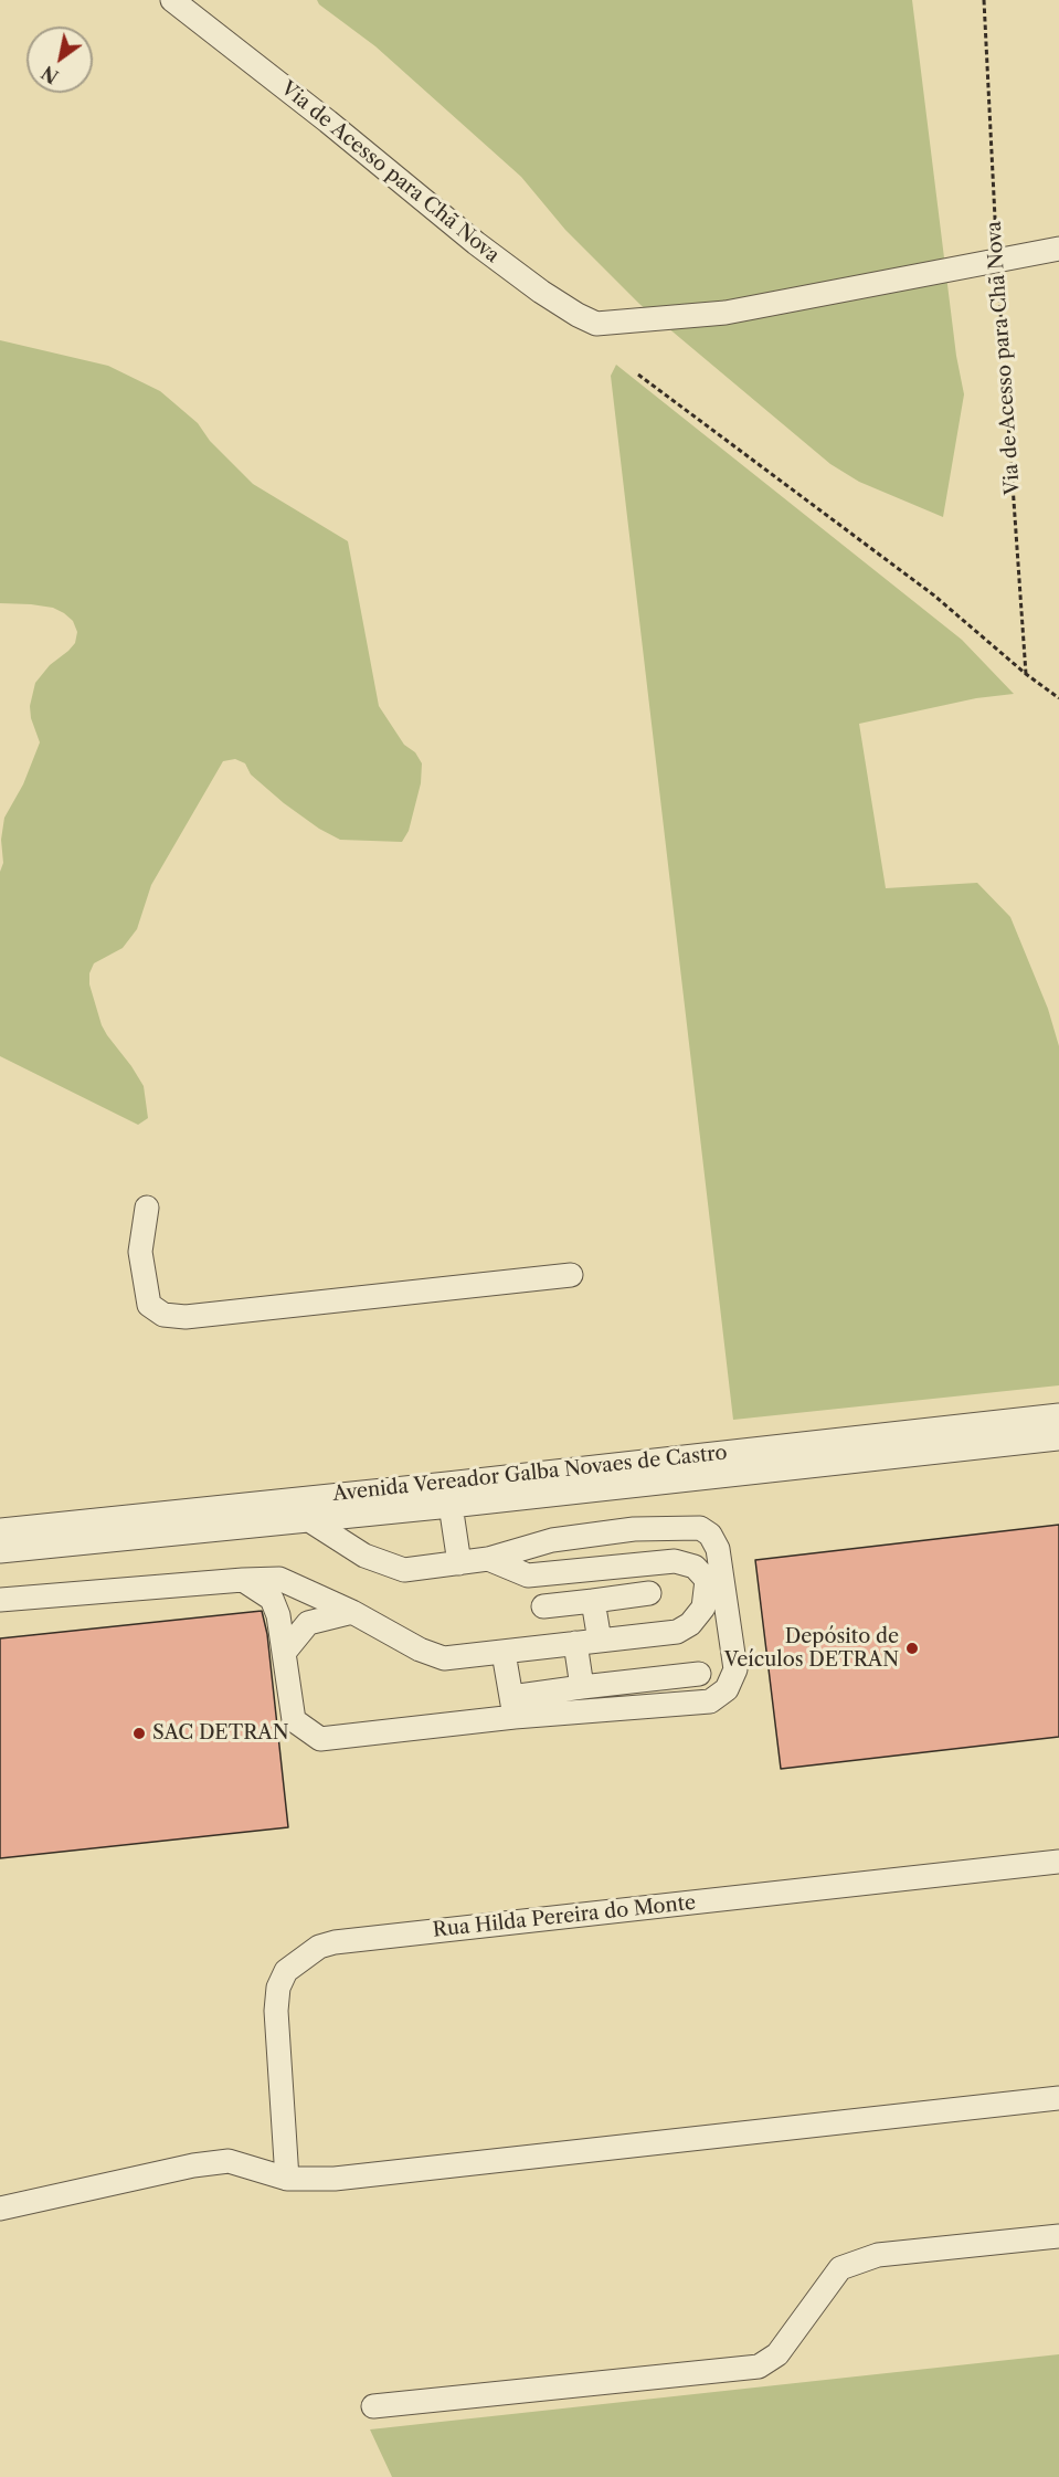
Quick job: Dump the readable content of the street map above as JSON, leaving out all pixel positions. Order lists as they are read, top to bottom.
{
  "streets": {
    "street": ["Via de Acesso para Chã Nova", "Avenida Vereador Galba Novaes de Castro", "Rua Hilda Pereira do Monte"]
  },
  "places": ["Depósito de Veículos DETRAN", "SAC DETRAN"],
  "north": "bottom left"
}
